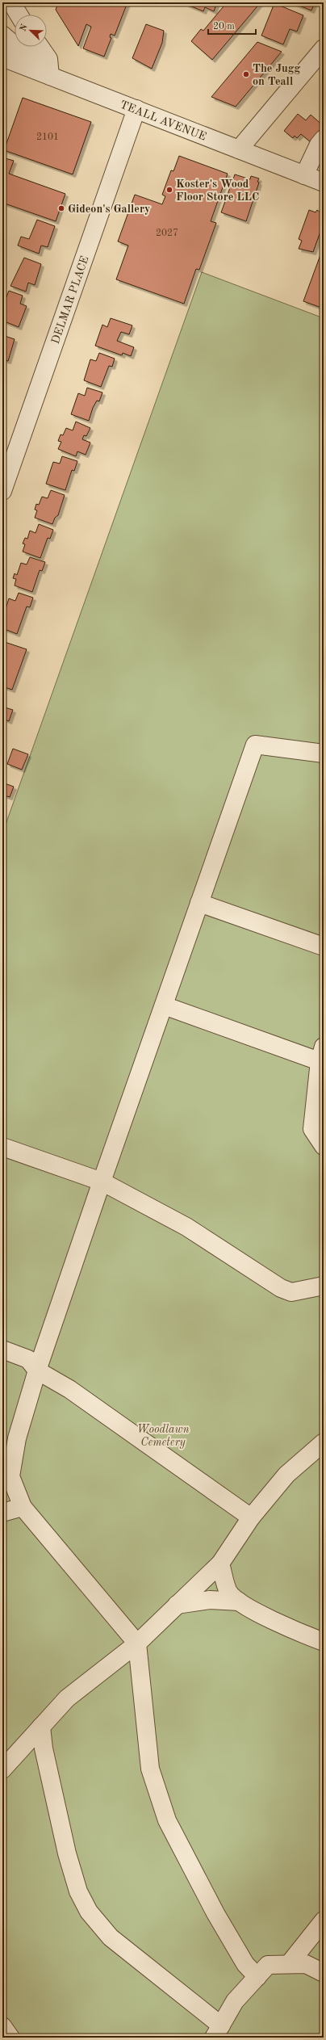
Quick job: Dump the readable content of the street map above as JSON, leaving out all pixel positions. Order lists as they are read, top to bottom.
{
  "streets": {
    "street": ["TEALL AVENUE", "DELMAR PLACE"]
  },
  "crossings": [
    ["TEALL AVENUE", "DELMAR PLACE"]
  ],
  "parks": ["Woodlawn Cemetery"],
  "places": ["The Jugg on Teall", "Koster's Wood Floor Store LLC", "Gideon's Gallery"],
  "house_numbers": ["2101", "2027"],
  "scale_bar": "20 m",
  "north": "top left"
}
